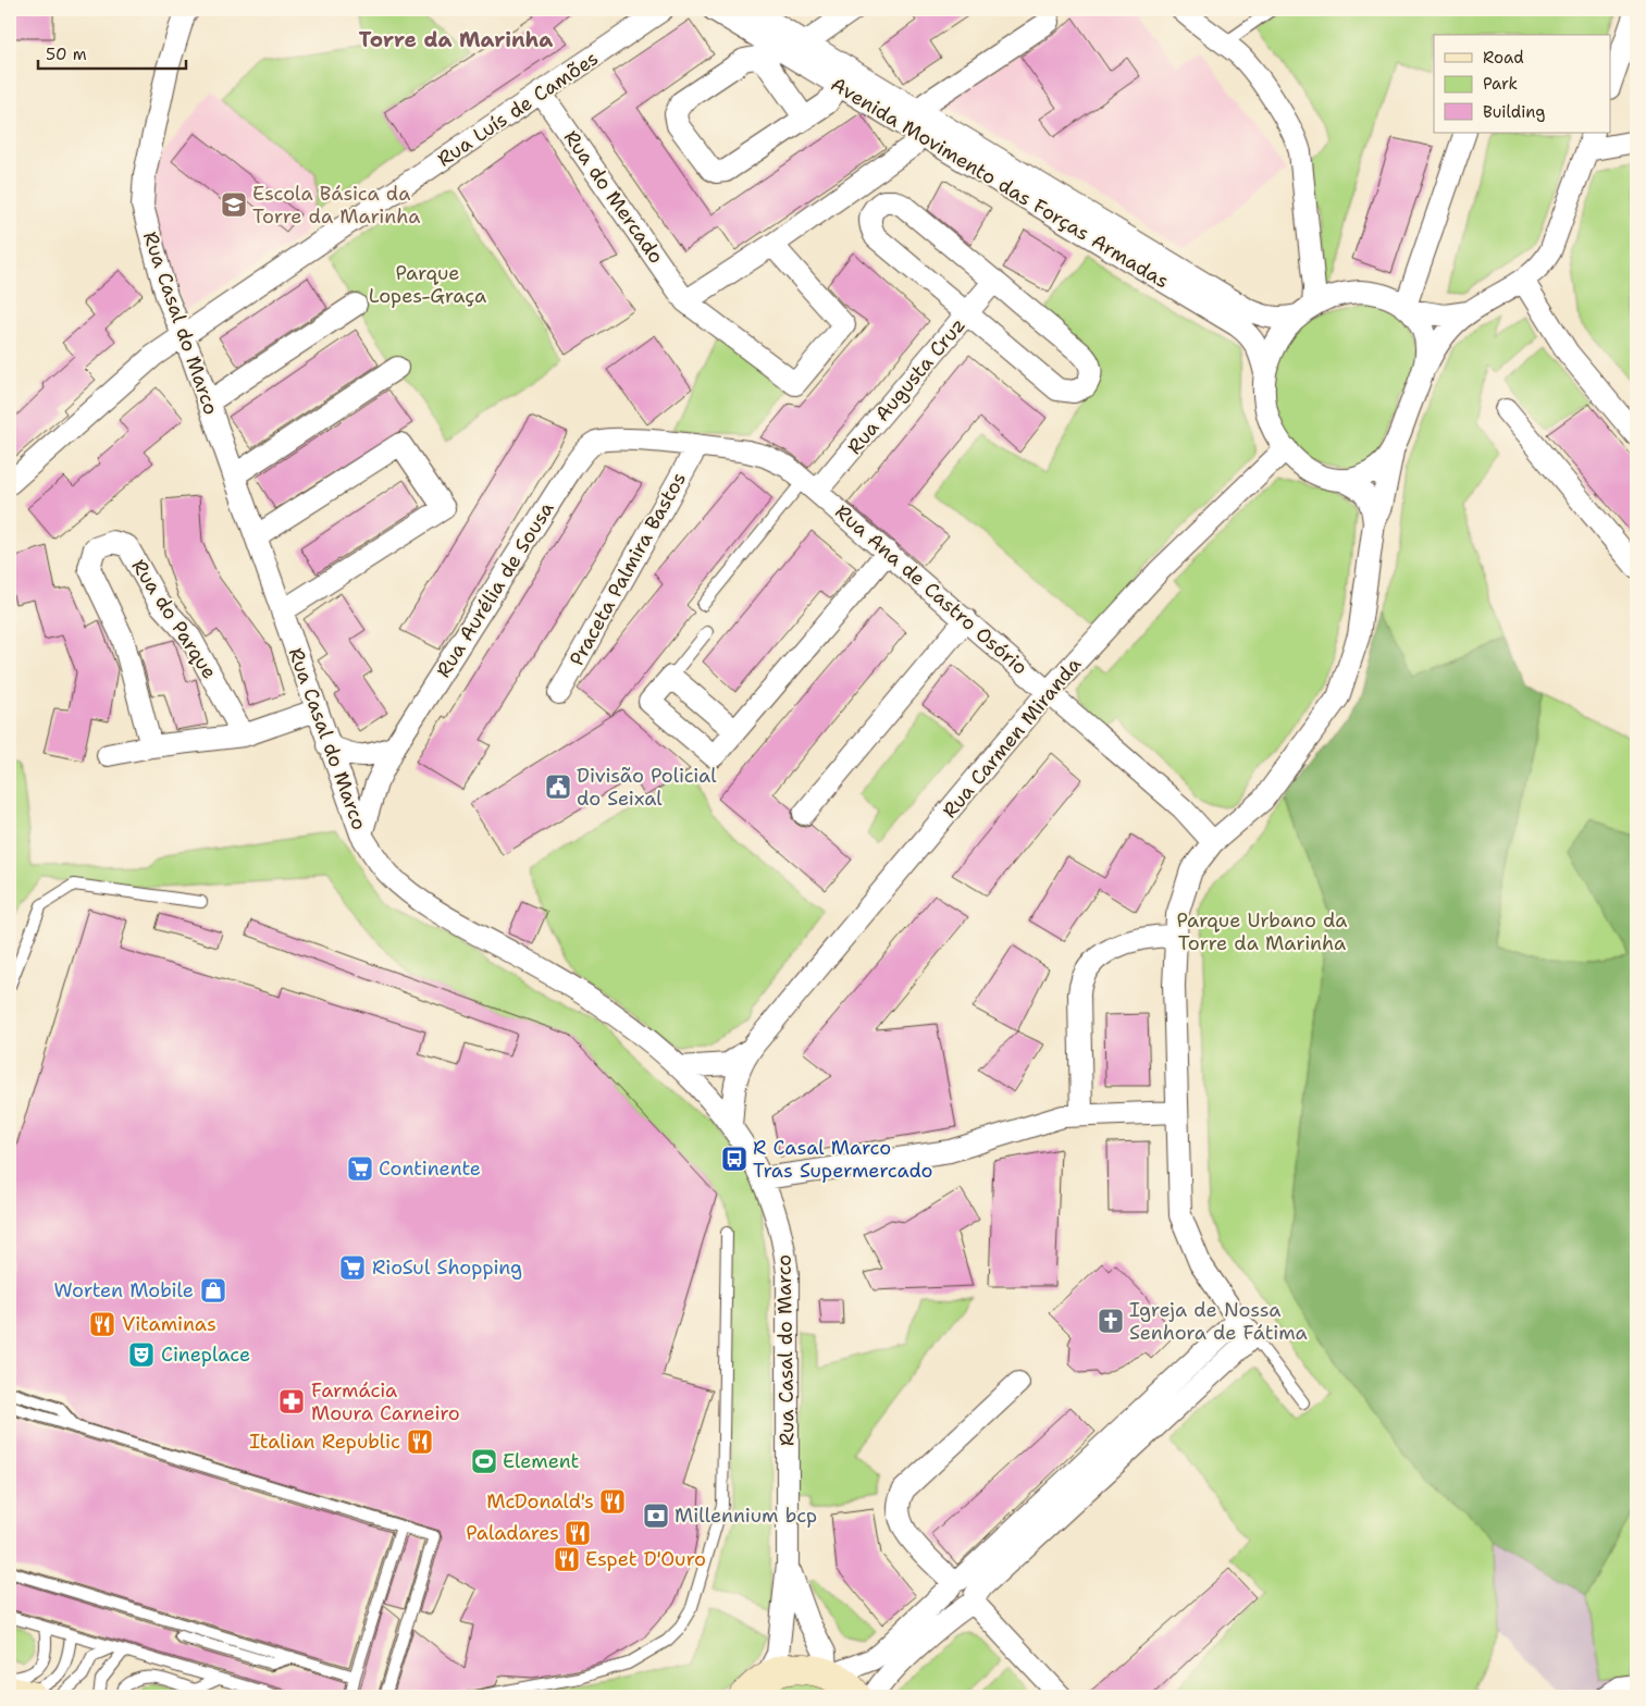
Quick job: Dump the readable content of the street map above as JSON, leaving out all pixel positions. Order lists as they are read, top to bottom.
{
  "streets": {
    "street": [
      "Rua Luís de Camões",
      "Avenida Movimento das Forças Armadas",
      "Rua do Mercado",
      "Rua Casal do Marco",
      "Rua Augusta Cruz",
      "Praceta Palmira Bastos",
      "Rua Aurélia de Sousa",
      "Rua Ana de Castro Osório",
      "Rua do Parque",
      "Rua Carmen Miranda"
    ]
  },
  "crossings": [
    ["Rua Luís de Camões", "Rua do Mercado"],
    ["Rua Luís de Camões", "Rua Casal do Marco"],
    ["Avenida Movimento das Forças Armadas", "Rua Carmen Miranda"],
    ["Rua Casal do Marco", "Rua Aurélia de Sousa"],
    ["Rua Casal do Marco", "Rua Carmen Miranda"],
    ["Rua Augusta Cruz", "Rua Ana de Castro Osório"],
    ["Praceta Palmira Bastos", "Rua Ana de Castro Osório"],
    ["Rua Aurélia de Sousa", "Rua Ana de Castro Osório"],
    ["Rua Ana de Castro Osório", "Rua Carmen Miranda"]
  ],
  "districts": ["Torre da Marinha"],
  "parks": ["Parque Lopes-Graça", "Parque Urbano da Torre da Marinha"],
  "places": {
    "school or university": ["Escola Básica da Torre da Marinha"],
    "public building": ["Divisão Policial do Seixal"],
    "bus stop": ["R Casal Marco Tras Supermercado"],
    "supermarket": ["Continente", "RioSul Shopping"],
    "shop": ["Worten Mobile"],
    "church": ["Igreja de Nossa Senhora de Fátima"],
    "restaurant": [
      "Vitaminas",
      "Italian Republic",
      "McDonald's",
      "Paladares",
      "Espet D'Ouro"
    ],
    "theatre": ["Cineplace"],
    "pharmacy": ["Farmácia Moura Carneiro"],
    "sports": ["Element"],
    "bank": ["Millennium bcp"]
  },
  "legend": ["Road", "Park", "Building"],
  "scale_bar": "50 m"
}
